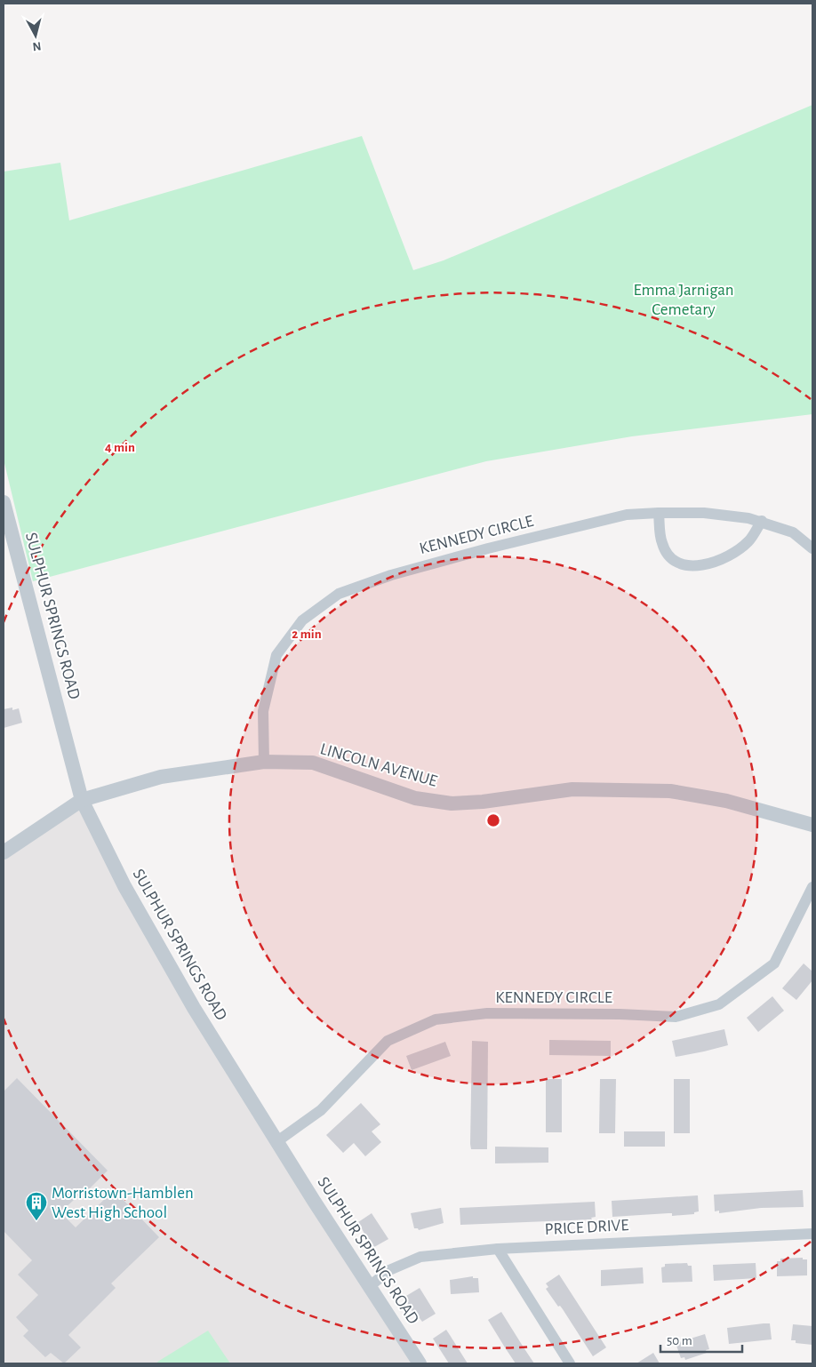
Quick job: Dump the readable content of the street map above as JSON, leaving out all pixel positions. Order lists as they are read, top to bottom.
{
  "streets": {
    "street": [
      "KENNEDY CIRCLE",
      "SULPHUR SPRINGS ROAD",
      "LINCOLN AVENUE",
      "PRICE DRIVE"
    ]
  },
  "crossings": [
    ["KENNEDY CIRCLE", "SULPHUR SPRINGS ROAD"],
    ["KENNEDY CIRCLE", "LINCOLN AVENUE"],
    ["SULPHUR SPRINGS ROAD", "LINCOLN AVENUE"],
    ["SULPHUR SPRINGS ROAD", "PRICE DRIVE"]
  ],
  "parks": ["Emma Jarnigan Cemetary"],
  "places": {
    "building": ["Morristown-Hamblen West High School"]
  },
  "scale_bar": "50 m",
  "north": "bottom",
  "rings": ["4 min", "2 min"]
}
